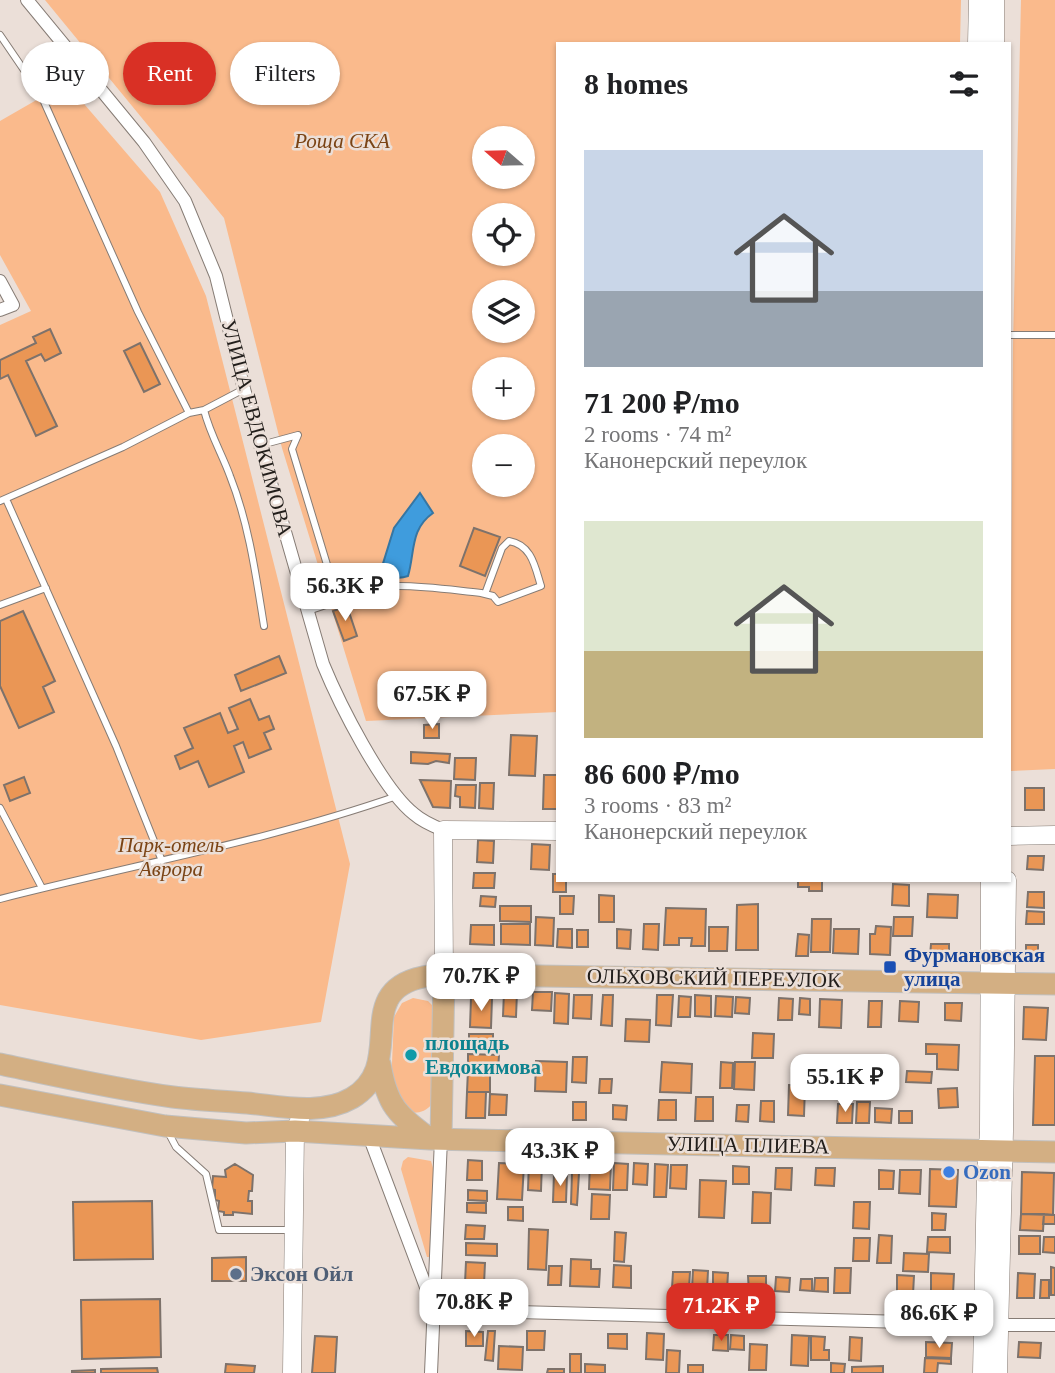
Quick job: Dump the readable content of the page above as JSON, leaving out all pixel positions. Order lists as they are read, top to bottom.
{
  "streets": {
    "main road": ["ОЛЬХОВСКИЙ ПЕРЕУЛОК", "УЛИЦА ПЛИЕВА"],
    "street": ["УЛИЦА ЕВДОКИМОВА"]
  },
  "parks": ["Роща СКА", "Парк-отель Аврора"],
  "places": {
    "transit": ["Фурмановская улица"],
    "other": ["площадь Евдокимова", "Ozon", "Эксон Ойл"]
  },
  "north": "left",
  "page": {
    "chip": ["Buy", "Rent", "Filters"],
    "heading": "8 homes",
    "map_buttons": ["+", "−"],
    "list": [
      {
        "name": "71 200 ₽/mo",
        "note": "2 rooms · 74 m² · Канонерский переулок"
      },
      {
        "name": "86 600 ₽/mo",
        "note": "3 rooms · 83 m² · Канонерский переулок"
      }
    ],
    "price": [
      "56.3K ₽",
      "67.5K ₽",
      "70.7K ₽",
      "55.1K ₽",
      "43.3K ₽",
      "70.8K ₽",
      "71.2K ₽",
      "86.6K ₽"
    ]
  }
}
